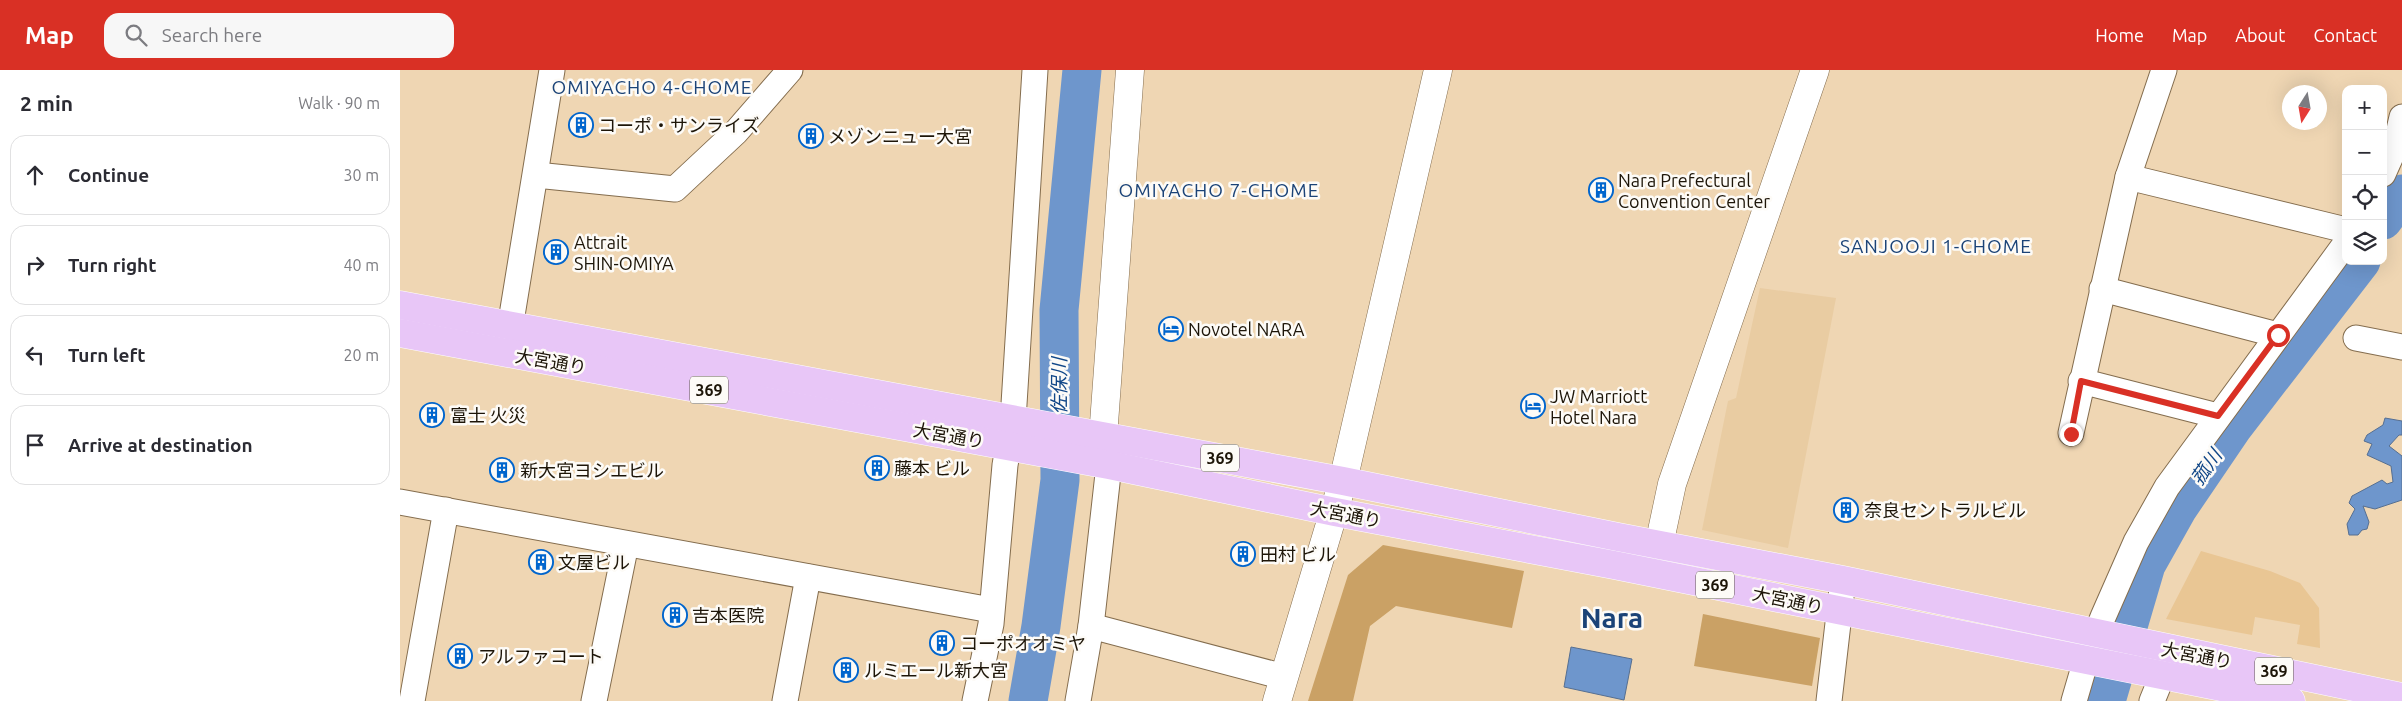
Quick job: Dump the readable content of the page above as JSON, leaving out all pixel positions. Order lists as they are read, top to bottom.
{
  "streets": {
    "highway": ["大宮通り", "369"]
  },
  "districts": [
    "OMIYACHO 4-CHOME",
    "OMIYACHO 7-CHOME",
    "SANJOOJI 1-CHOME",
    "Nara"
  ],
  "water": ["佐保川", "菰川"],
  "places": {
    "building": [
      "コーポ・サンライズ",
      "メゾンニュー大宮",
      "Nara Prefectural Convention Center",
      "Attrait SHIN-OMIYA",
      "富士 火災",
      "藤本 ビル",
      "新大宮ヨシエビル",
      "奈良セントラルビル",
      "田村 ビル",
      "文屋ビル",
      "吉本医院",
      "コーポオオミヤ",
      "アルファコート",
      "ルミエール新大宮"
    ],
    "hotel": ["Novotel NARA", "JW Marriott Hotel Nara"]
  },
  "north": "bottom",
  "page": {
    "header": "Map",
    "search": "Search here",
    "nav": [
      "Home",
      "Map",
      "About",
      "Contact"
    ],
    "heading": ["2 min", "Walk · 90 m"],
    "map_buttons": ["+", "−"],
    "list": [
      ["Continue", "30 m"],
      ["Turn right", "40 m"],
      ["Turn left", "20 m"],
      "Arrive at destination"
    ]
  }
}
